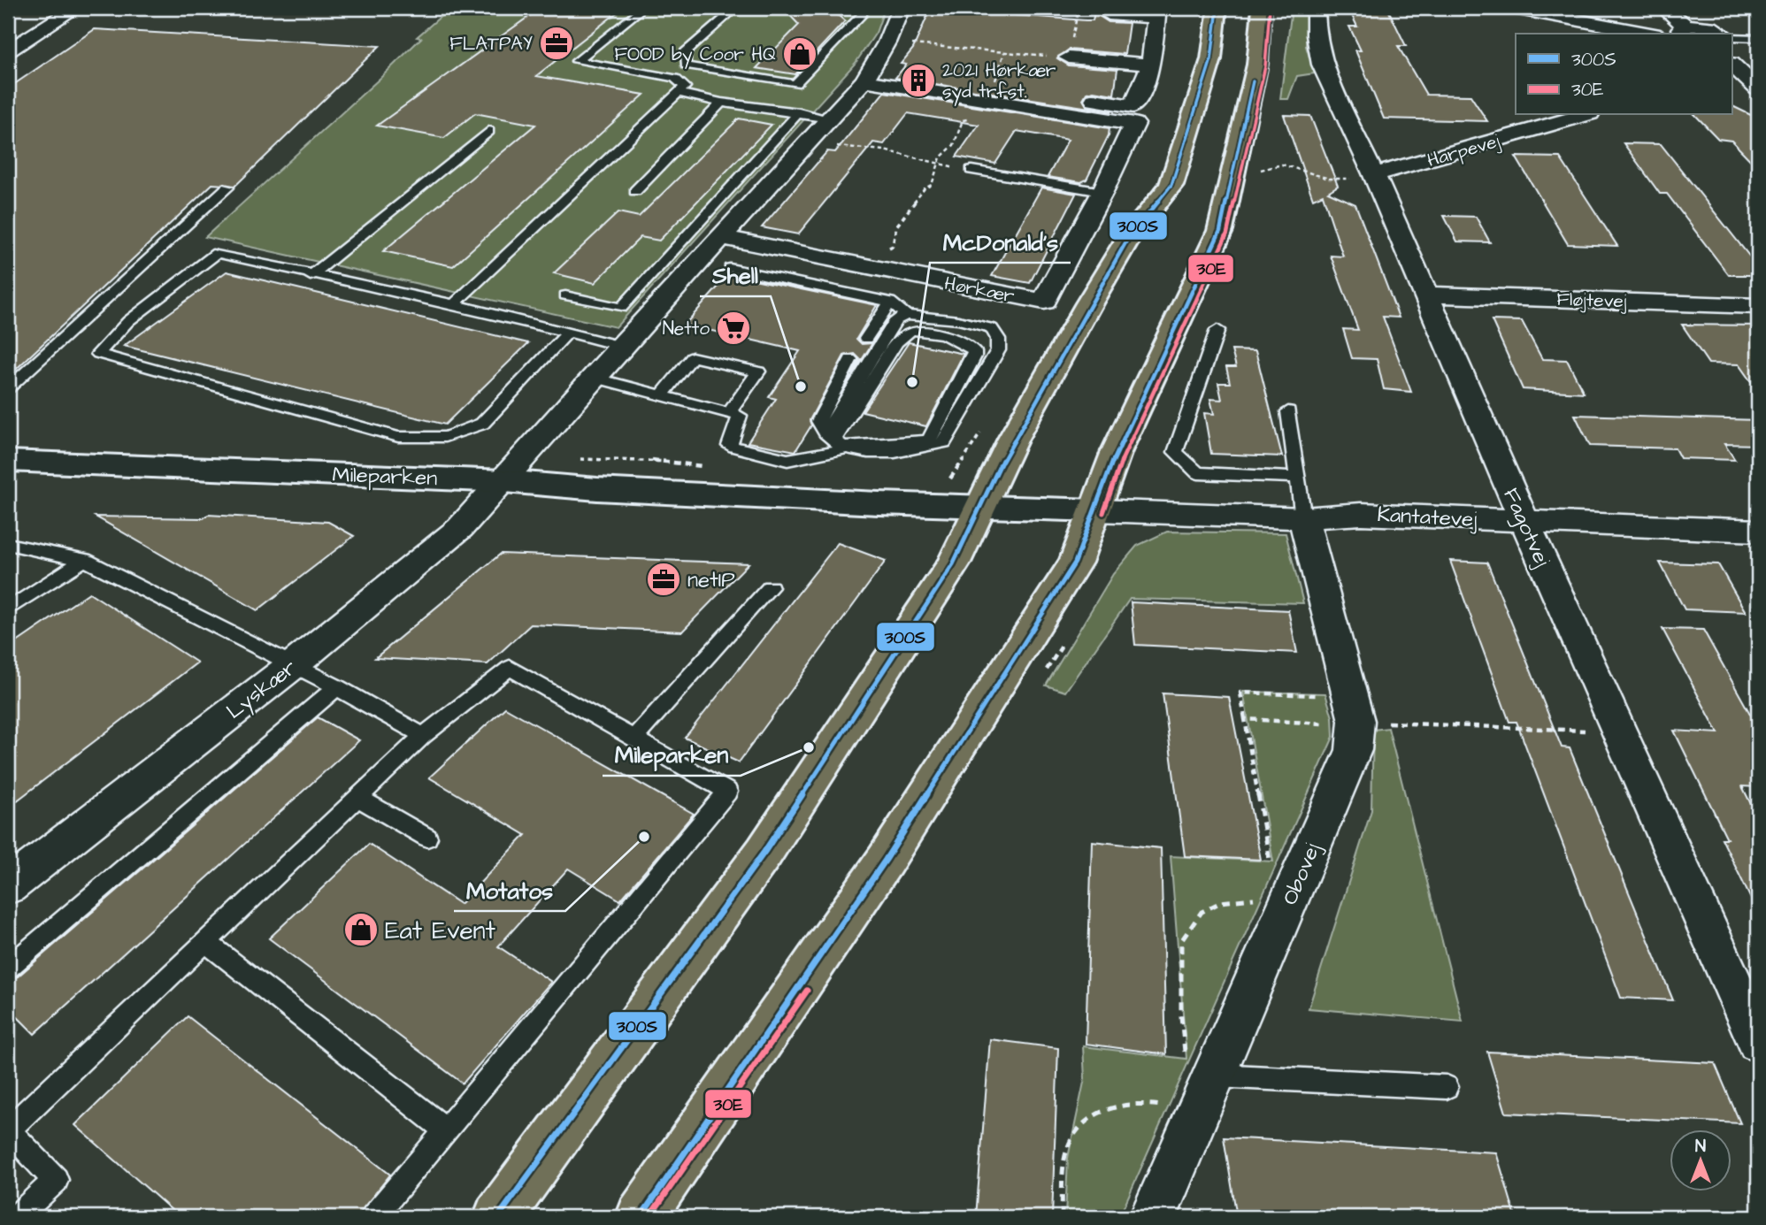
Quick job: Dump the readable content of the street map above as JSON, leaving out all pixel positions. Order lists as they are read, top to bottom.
{
  "streets": {
    "street": [
      "Harpevej",
      "Hørkær",
      "Fløjtevej",
      "Mileparken",
      "Kantatevej",
      "Fagotvej",
      "Lyskær",
      "Obovej"
    ]
  },
  "crossings": [
    ["Harpevej", "Fagotvej"],
    ["Fløjtevej", "Fagotvej"],
    ["Mileparken", "Kantatevej"],
    ["Mileparken", "Lyskær"],
    ["Kantatevej", "Fagotvej"],
    ["Kantatevej", "Obovej"]
  ],
  "places": {
    "office": ["FLATPAY", "netIP"],
    "shop": ["FOOD by Coor HQ", "Eat Event"],
    "building": ["2021 Hørkær syd trfst."],
    "supermarket": ["Netto"],
    "other": [
      "McDonald's",
      "Shell",
      "Mileparken",
      "Motatos"
    ]
  },
  "lines": ["transit line 300S", "transit line 30E"],
  "legend": ["300S", "30E"],
  "north": "top"
}
